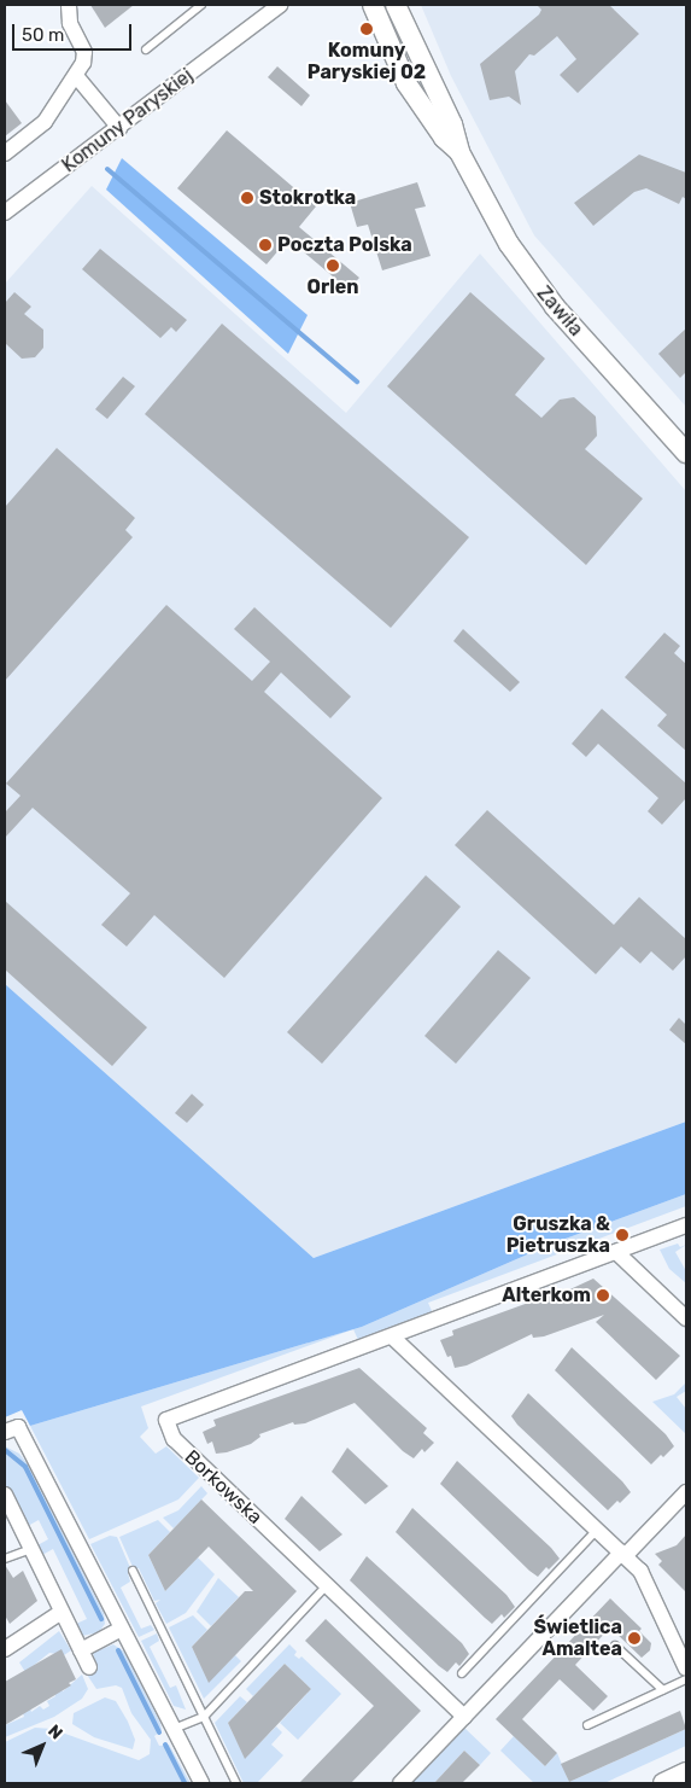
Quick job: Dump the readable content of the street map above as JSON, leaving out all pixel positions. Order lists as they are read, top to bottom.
{
  "streets": {
    "street": ["Komuny Paryskiej", "Zawiła", "Borkowska"]
  },
  "places": [
    "Komuny Paryskiej 02",
    "Stokrotka",
    "Poczta Polska",
    "Orlen",
    "Gruszka & Pietruszka",
    "Alterkom",
    "Świetlica Amaltea"
  ],
  "scale_bar": "50 m",
  "north": "top right"
}
